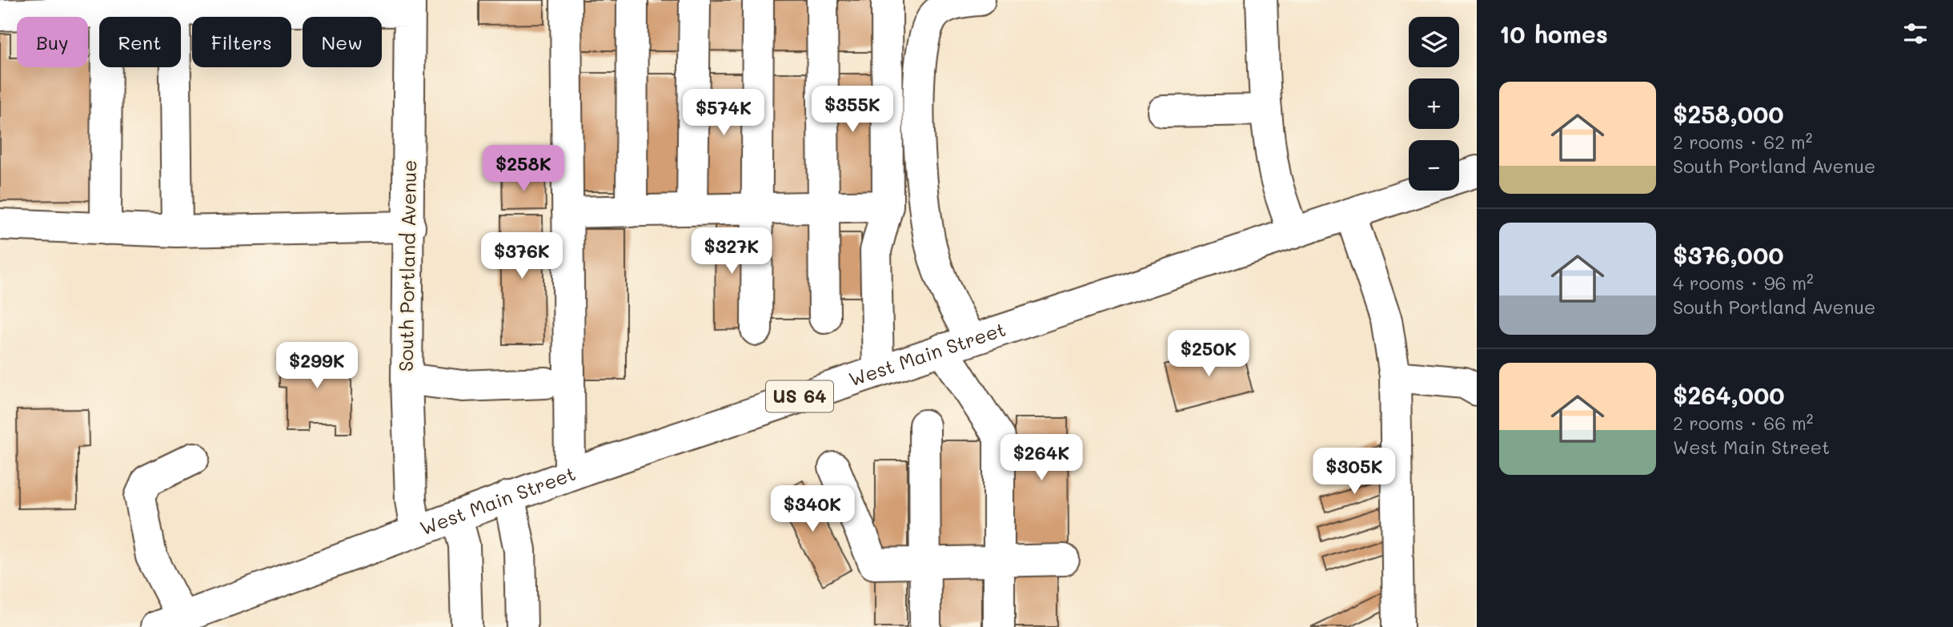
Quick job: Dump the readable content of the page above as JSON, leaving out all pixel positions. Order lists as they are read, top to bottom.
{
  "streets": {
    "main road": ["South Portland Avenue", "West Main Street", "US 64"]
  },
  "crossings": [
    ["South Portland Avenue", "West Main Street"]
  ],
  "page": {
    "heading": "10 homes",
    "map_buttons": ["+", "−"],
    "chip": [
      "Buy",
      "Rent",
      "Filters",
      "New"
    ],
    "list": [
      {
        "name": "$258,000",
        "note": "2 rooms · 62 m² · South Portland Avenue"
      },
      {
        "name": "$376,000",
        "note": "4 rooms · 96 m² · South Portland Avenue"
      },
      {
        "name": "$264,000",
        "note": "2 rooms · 66 m² · West Main Street"
      }
    ],
    "price": [
      "$355K",
      "$574K",
      "$258K",
      "$327K",
      "$376K",
      "$250K",
      "$299K",
      "$264K",
      "$305K",
      "$340K"
    ]
  }
}
